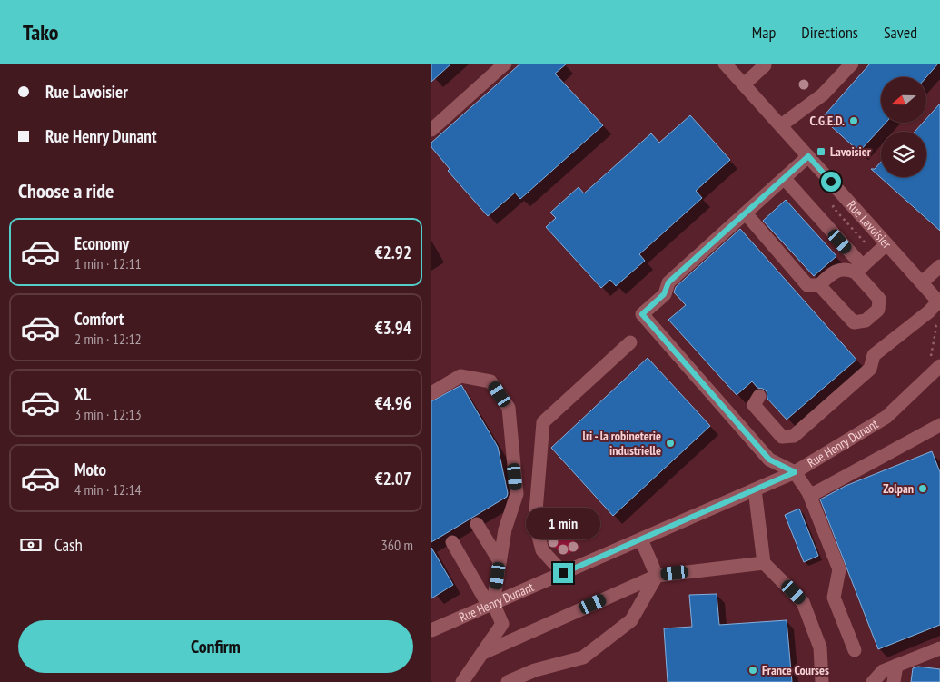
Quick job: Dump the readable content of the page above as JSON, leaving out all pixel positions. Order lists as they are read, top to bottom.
{
  "streets": {
    "street": ["Rue Lavoisier", "Rue Henry Dunant"]
  },
  "places": {
    "other": [
      "C.G.E.D.",
      "lri - la robineterie industrielle",
      "Zolpan",
      "France Courses"
    ],
    "transit": ["Lavoisier"]
  },
  "north": "left",
  "page": {
    "header": "Tako",
    "nav": ["Map", "Directions", "Saved"],
    "banner": ["Rue Lavoisier", "Rue Henry Dunant"],
    "heading": "Choose a ride",
    "list": [
      {
        "name": "Economy",
        "note": "1 min · 12:11",
        "value": "€2.92"
      },
      {
        "name": "Comfort",
        "note": "2 min · 12:12",
        "value": "€3.94"
      },
      {
        "name": "XL",
        "note": "3 min · 12:13",
        "value": "€4.96"
      },
      {
        "name": "Moto",
        "note": "4 min · 12:14",
        "value": "€2.07"
      }
    ],
    "bubble": "1 min",
    "pay": ["Cash", "360 m"],
    "buttons": "Confirm"
  }
}
